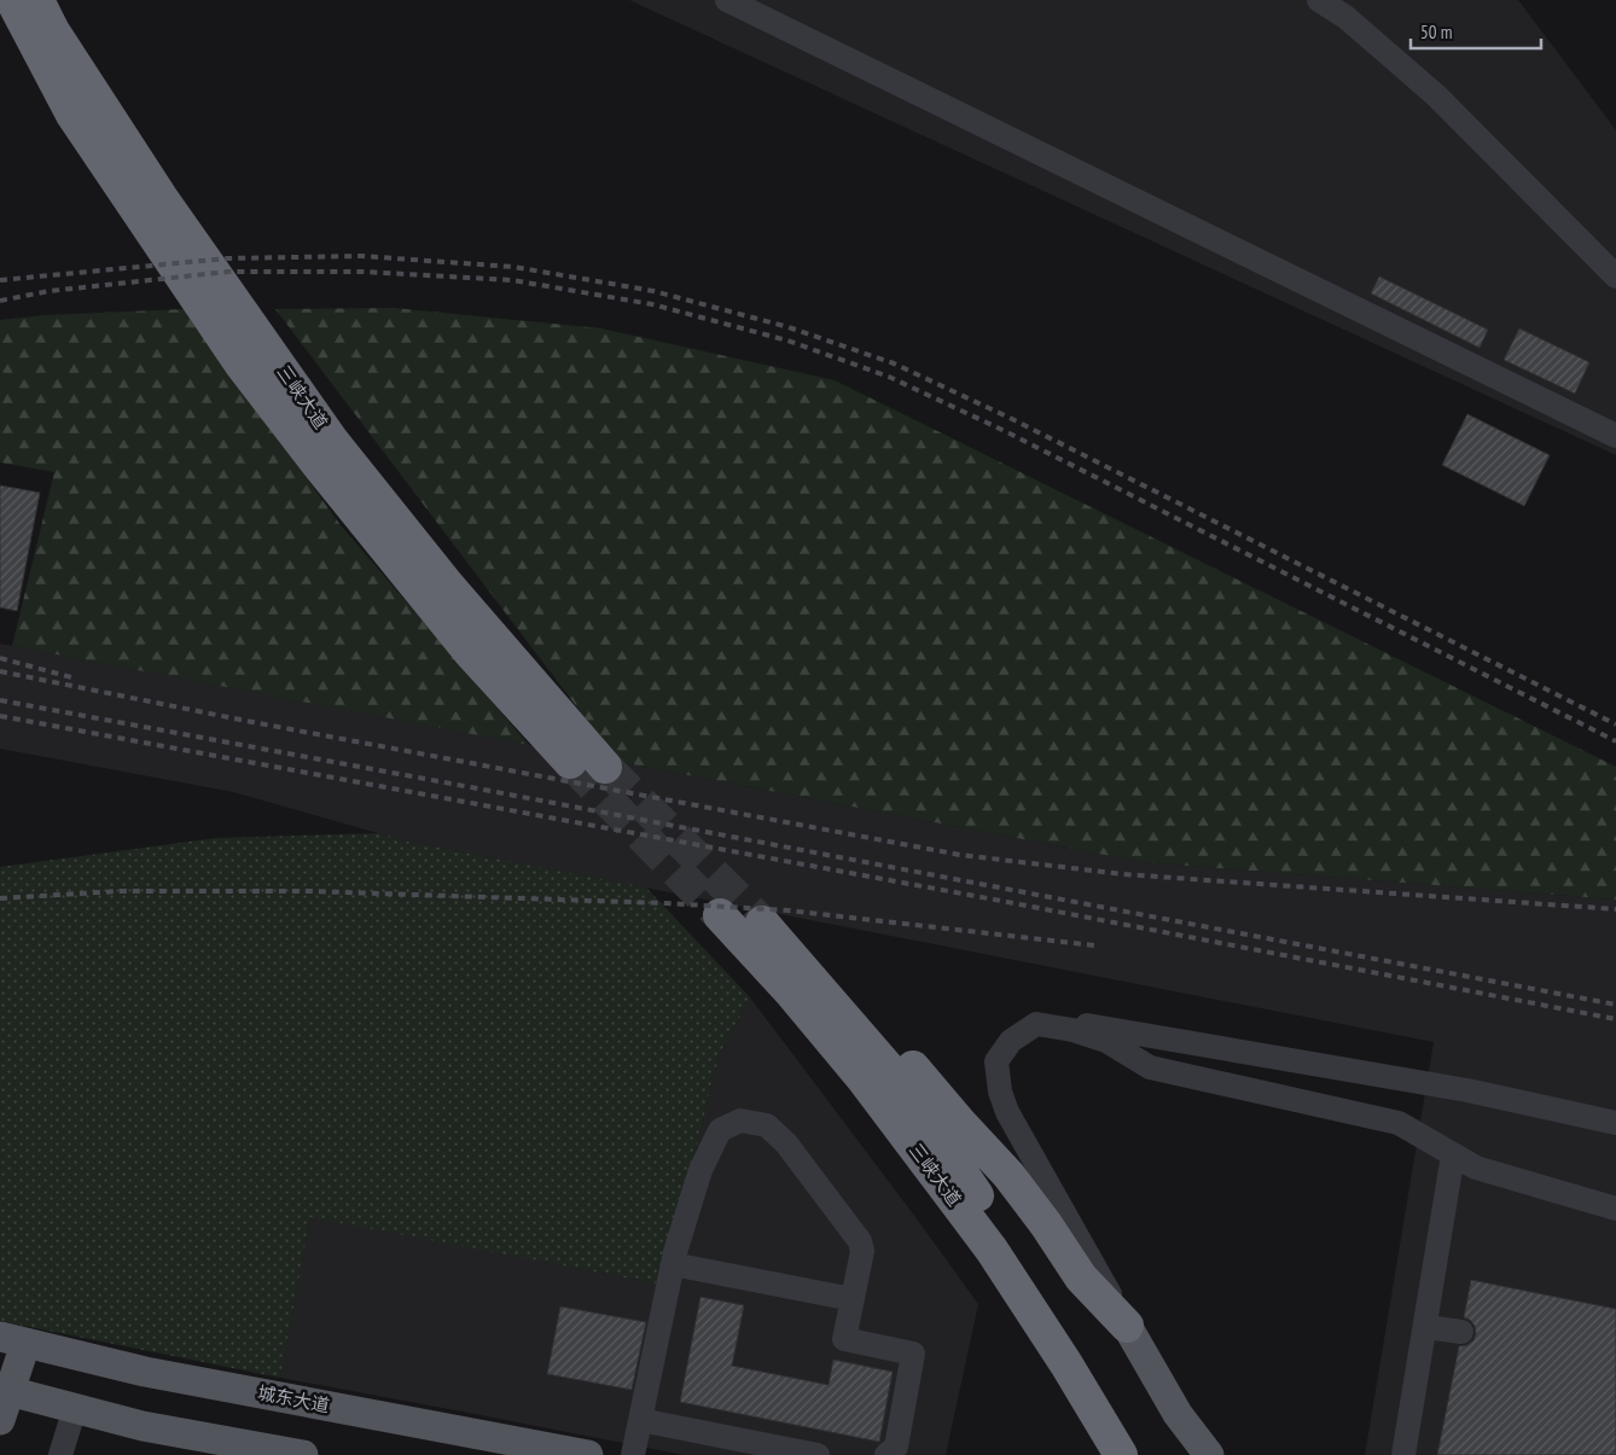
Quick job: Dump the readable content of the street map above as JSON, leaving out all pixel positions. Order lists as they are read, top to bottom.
{
  "streets": {
    "highway": ["三峡大道"],
    "main road": ["城东大道"]
  },
  "scale_bar": "50 m"
}
